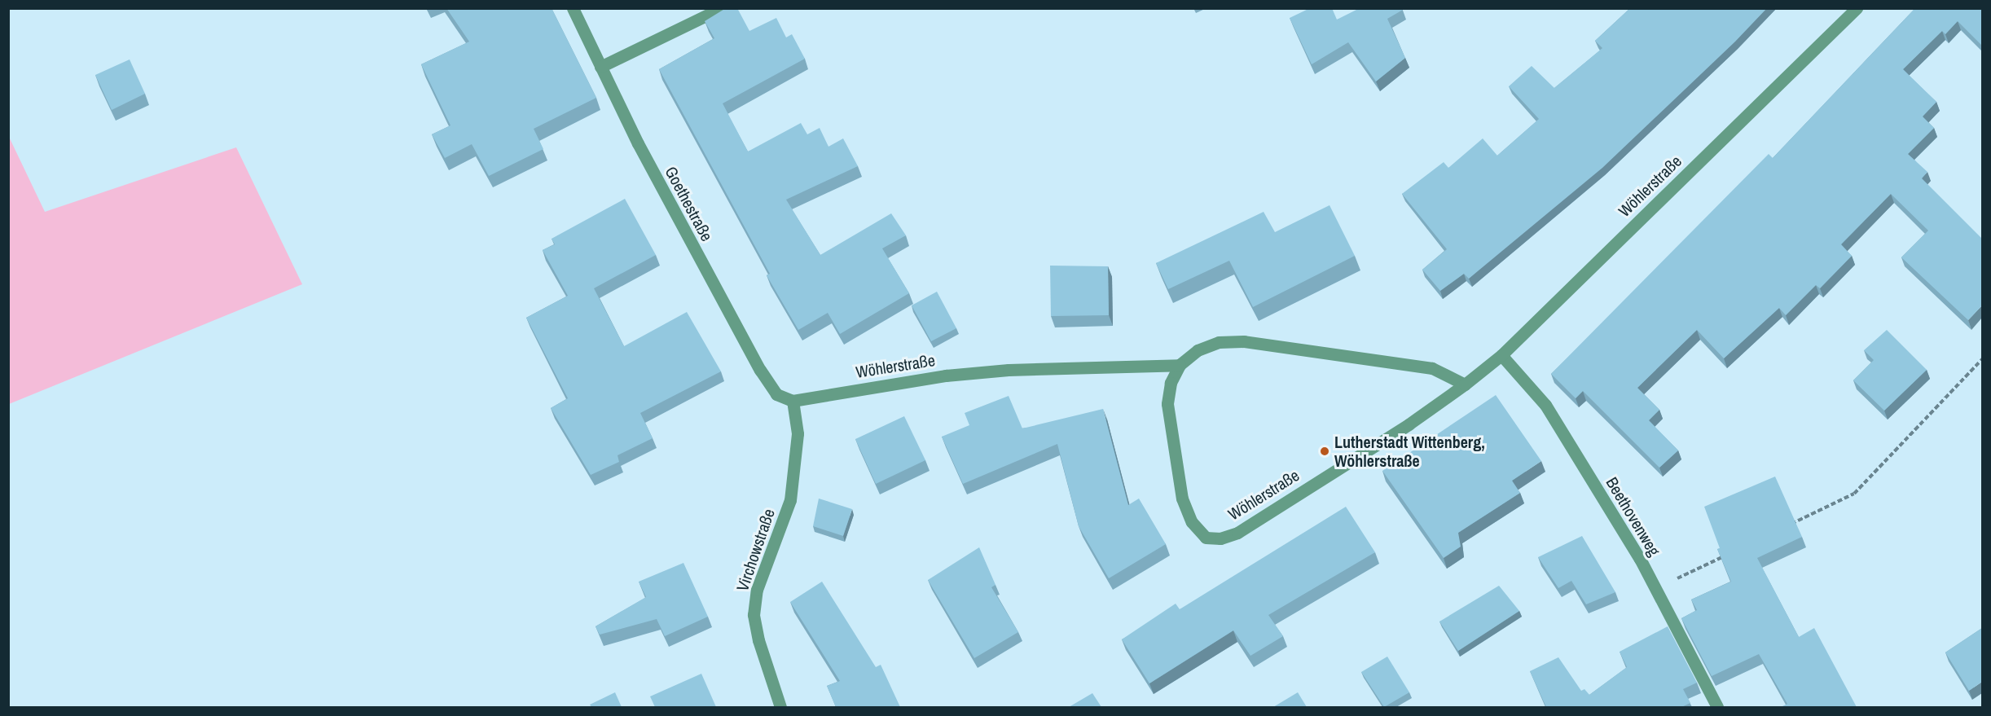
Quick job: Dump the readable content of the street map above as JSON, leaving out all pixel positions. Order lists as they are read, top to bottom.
{
  "streets": {
    "street": [
      "Wöhlerstraße",
      "Goethestraße",
      "Beethovenweg",
      "Virchowstraße"
    ]
  },
  "crossings": [
    ["Wöhlerstraße", "Goethestraße"],
    ["Wöhlerstraße", "Beethovenweg"],
    ["Wöhlerstraße", "Virchowstraße"],
    ["Goethestraße", "Virchowstraße"]
  ],
  "places": ["Lutherstadt Wittenberg, Wöhlerstraße"]
}
